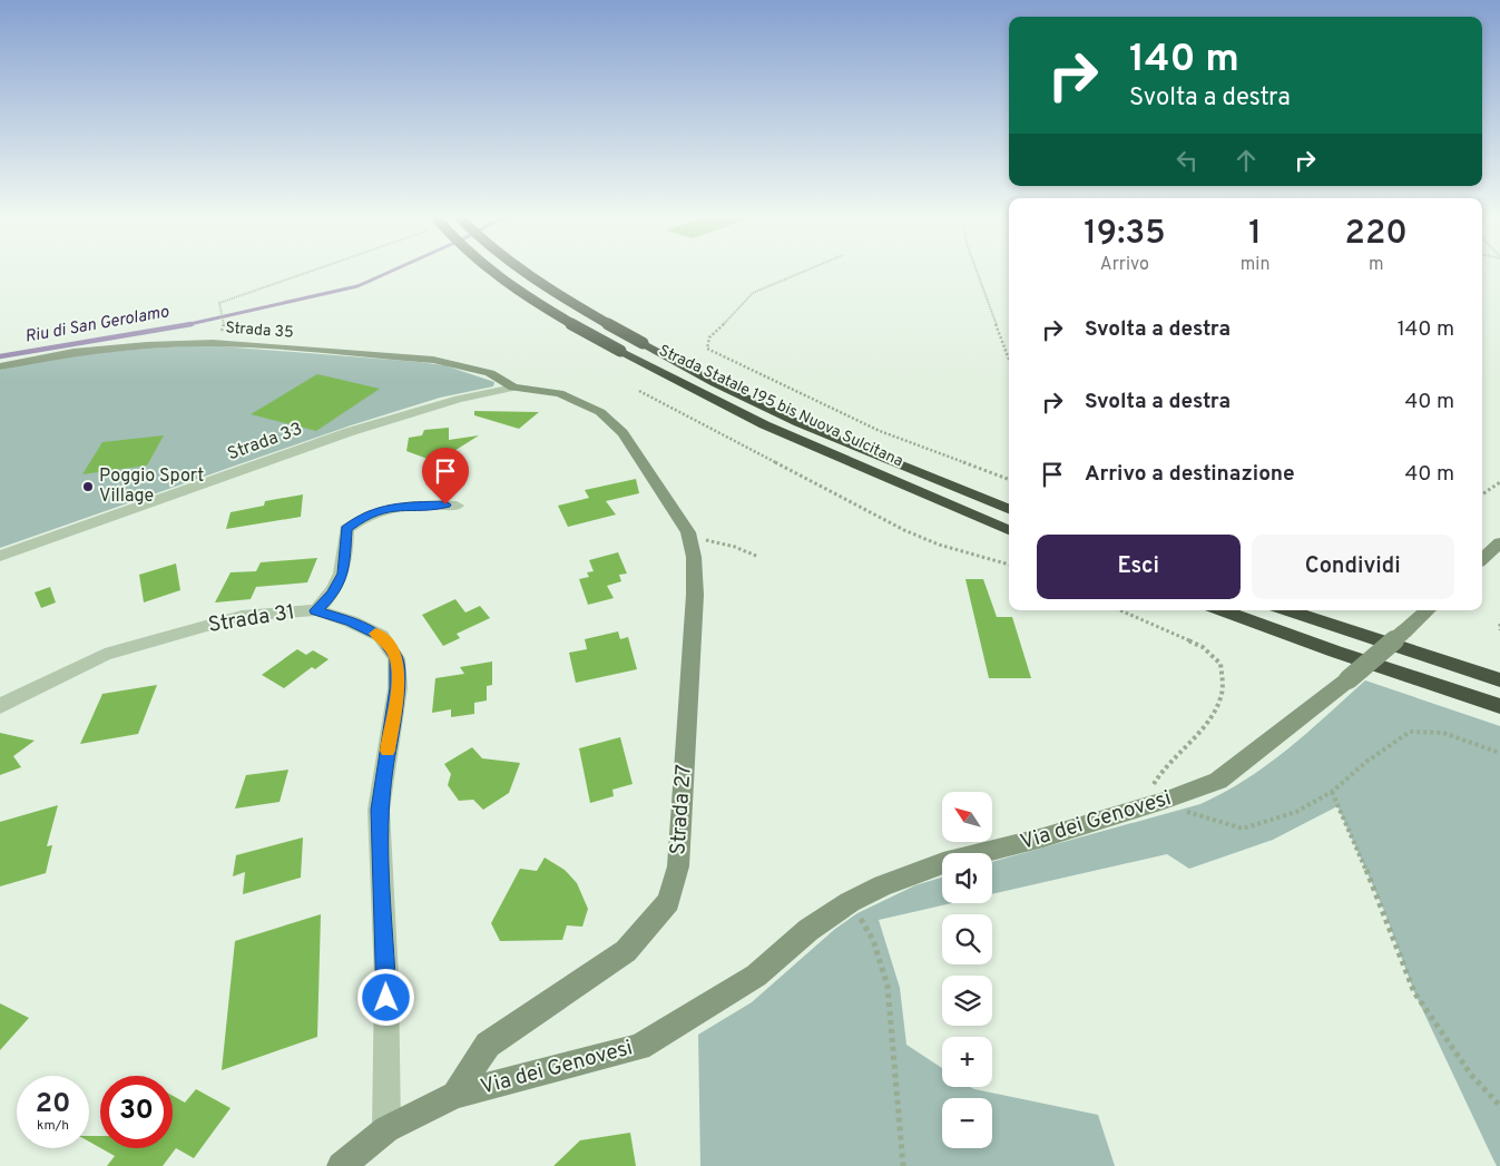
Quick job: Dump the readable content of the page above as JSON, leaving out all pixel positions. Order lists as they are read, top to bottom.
{
  "streets": {
    "highway": ["Strada Statale 195 bis Nuova Sulcitana"],
    "street": [
      "Strada 35",
      "Strada 33",
      "Strada 31",
      "Strada 27",
      "Via dei Genovesi"
    ]
  },
  "crossings": [
    ["Strada 35", "Strada 33"],
    ["Strada 35", "Strada 27"],
    ["Strada 33", "Strada 27"],
    ["Strada 27", "Via dei Genovesi"]
  ],
  "water": ["Riu di San Gerolamo"],
  "places": ["Poggio Sport Village"],
  "north": "top left",
  "page": {
    "turn": ["140 m", "Svolta a destra"],
    "eta": [
      "19:35",
      "Arrivo",
      "1",
      "min",
      "220",
      "m"
    ],
    "list": [
      {
        "name": "Svolta a destra",
        "value": "140 m"
      },
      {
        "name": "Svolta a destra",
        "value": "40 m"
      },
      {
        "name": "Arrivo a destinazione",
        "value": "40 m"
      }
    ],
    "buttons": ["Esci", "Condividi"],
    "map_buttons": ["+", "−"],
    "speed": "20 km/h",
    "limit": "30"
  }
}
